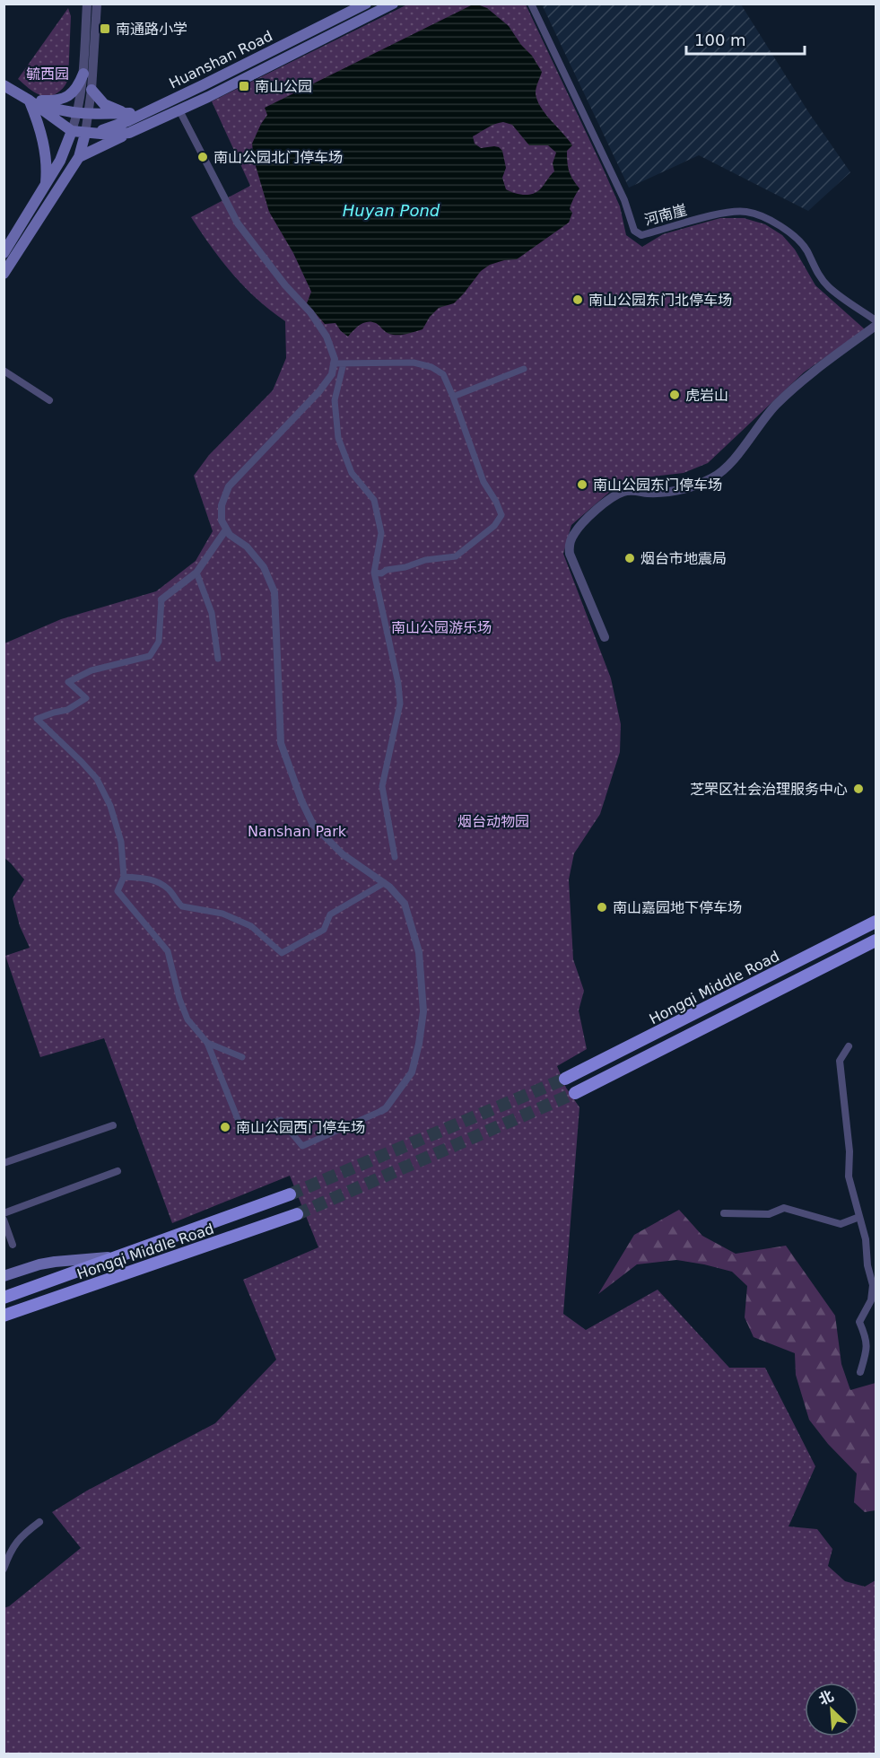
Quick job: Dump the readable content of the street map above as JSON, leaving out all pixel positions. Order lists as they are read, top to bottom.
{
  "streets": {
    "main road": ["Huanshan Road", "Hongqi Middle Road"],
    "street": ["河南崖"]
  },
  "water": ["Huyan Pond"],
  "parks": [
    "毓西园",
    "南山公园游乐场",
    "烟台动物园",
    "Nanshan Park"
  ],
  "places": {
    "transit": ["南通路小学", "南山公园"],
    "other": [
      "南山公园北门停车场",
      "南山公园东门北停车场",
      "虎岩山",
      "南山公园东门停车场",
      "烟台市地震局",
      "芝罘区社会治理服务中心",
      "南山嘉园地下停车场",
      "南山公园西门停车场"
    ]
  },
  "scale_bar": "100 m",
  "north": "top left"
}
